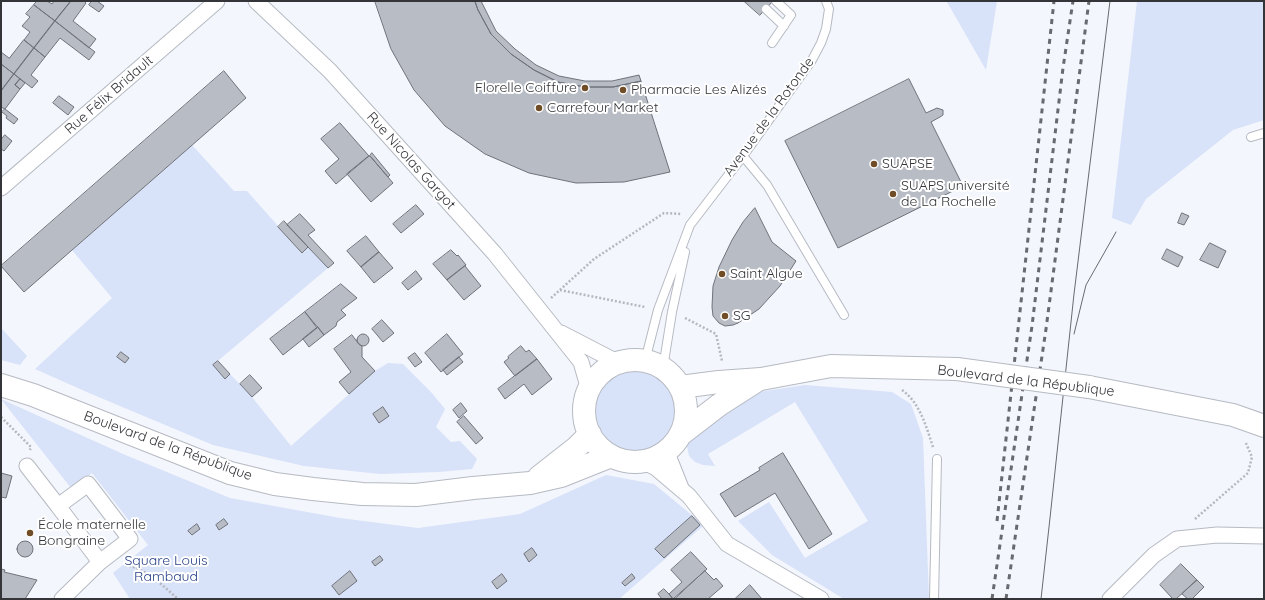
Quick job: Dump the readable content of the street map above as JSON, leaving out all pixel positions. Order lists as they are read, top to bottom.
{
  "streets": {
    "main road": ["Boulevard de la République"],
    "street": ["Rue Félix Bridault", "Rue Nicolas Gargot"],
    "lane": ["Avenue de la Rotonde"]
  },
  "crossings": [
    ["Avenue de la Rotonde", "Rue Nicolas Gargot"],
    ["Avenue de la Rotonde", "Boulevard de la République"],
    ["Rue Nicolas Gargot", "Boulevard de la République"]
  ],
  "parks": ["Square Louis Rambaud"],
  "places": [
    "Florelle Coiffure",
    "Pharmacie Les Alizés",
    "Carrefour Market",
    "SUAPSE",
    "SUAPS université de La Rochelle",
    "Saint Algue",
    "SG",
    "École maternelle Bongraine"
  ]
}
